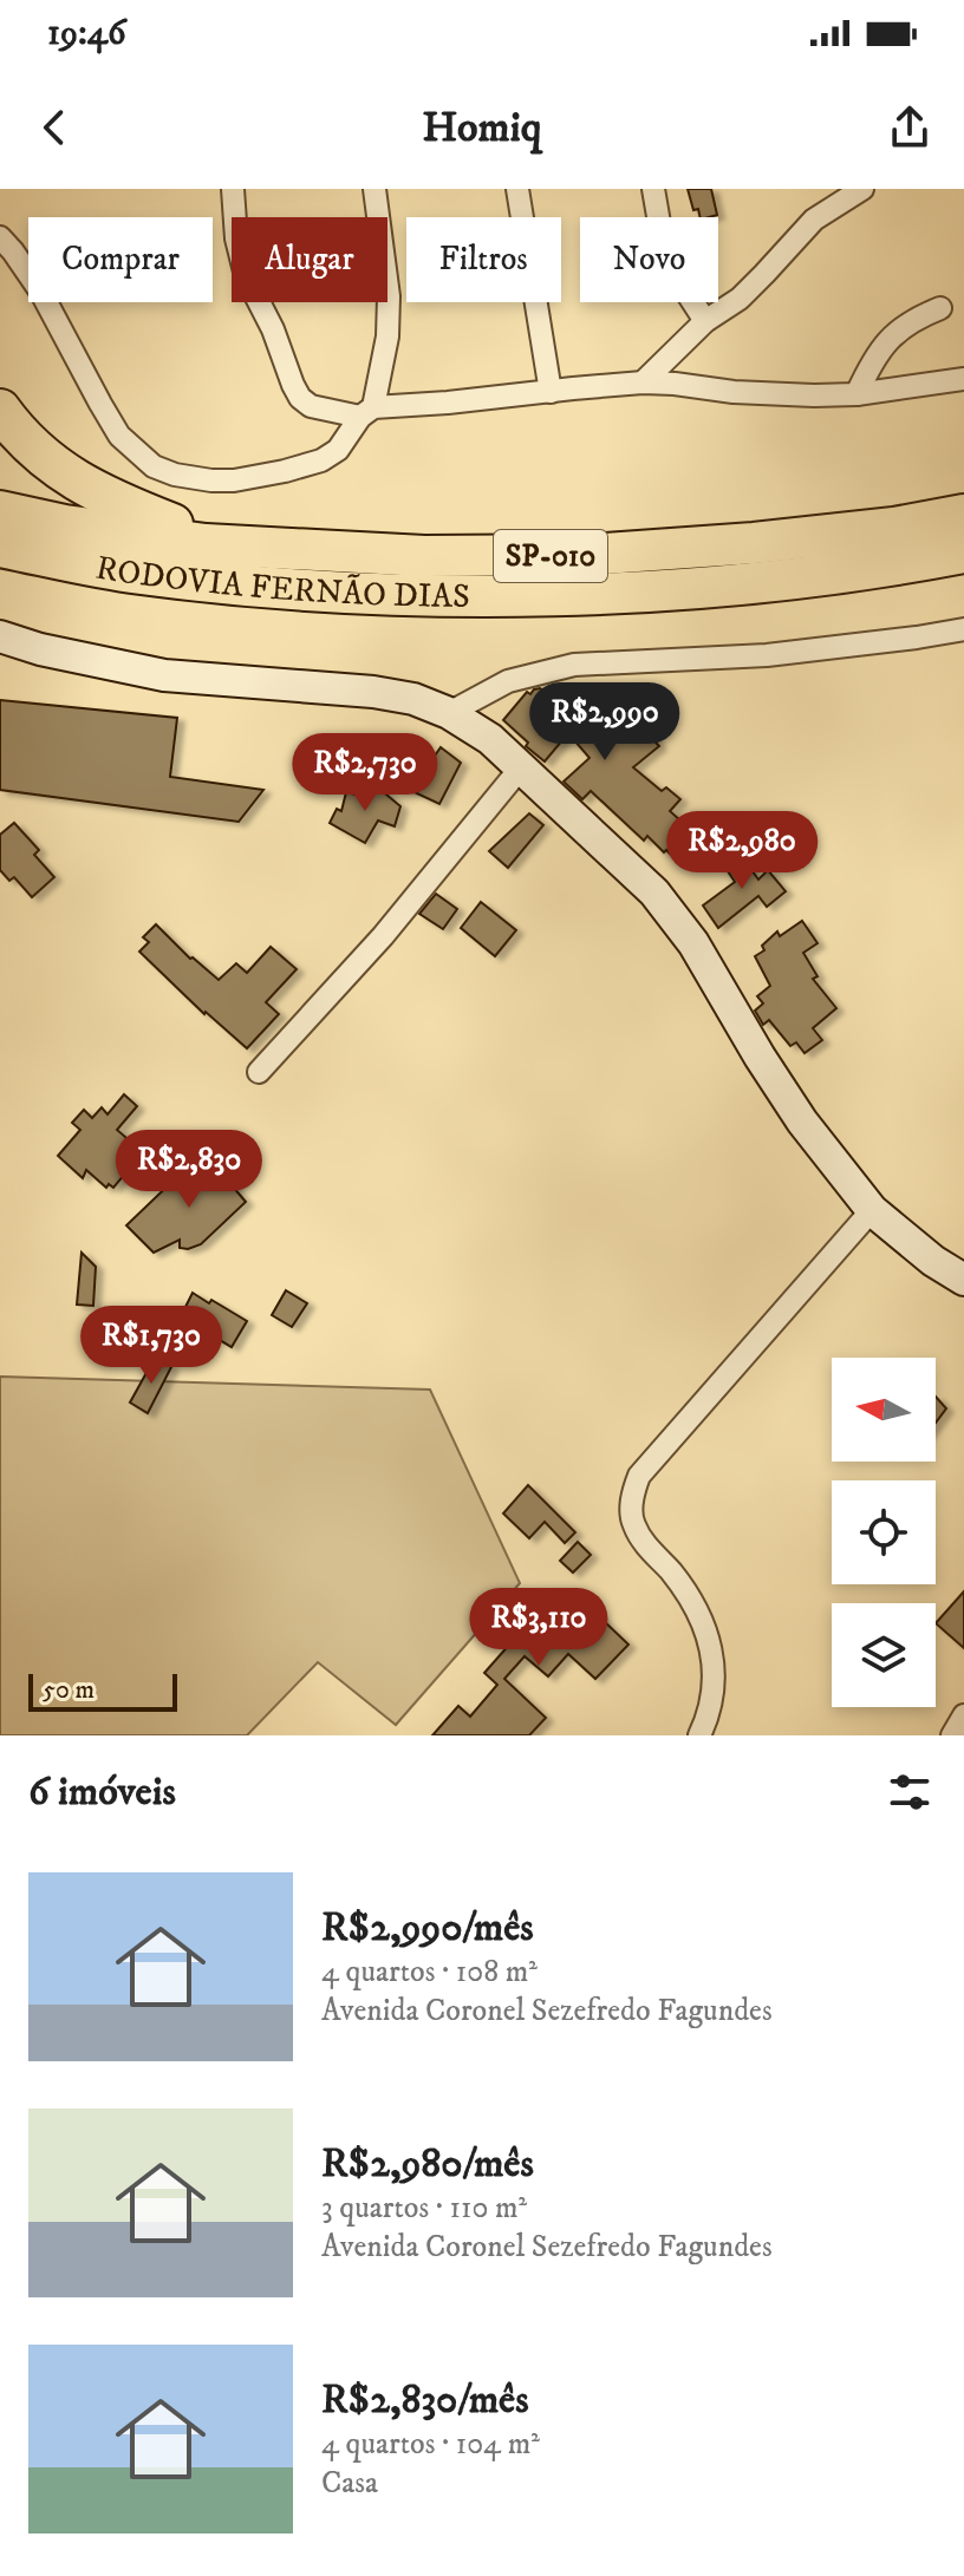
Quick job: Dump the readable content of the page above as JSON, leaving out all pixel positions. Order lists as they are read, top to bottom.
{
  "streets": {
    "highway": ["SP-010", "RODOVIA FERNÃO DIAS"]
  },
  "scale_bar": "50 m",
  "north": "left",
  "page": {
    "status": "19:46",
    "header": "Homiq",
    "chip": [
      "Comprar",
      "Alugar",
      "Filtros",
      "Novo"
    ],
    "price": [
      "R$2,990",
      "R$2,730",
      "R$2,980",
      "R$2,830",
      "R$1,730",
      "R$3,110"
    ],
    "scale": "50 m",
    "heading": "6 imóveis",
    "list": [
      {
        "name": "R$2,990/mês",
        "note": "4 quartos · 108 m² · Avenida Coronel Sezefredo Fagundes"
      },
      {
        "name": "R$2,980/mês",
        "note": "3 quartos · 110 m² · Avenida Coronel Sezefredo Fagundes"
      },
      {
        "name": "R$2,830/mês",
        "note": "4 quartos · 104 m² · Casa"
      }
    ]
  }
}
